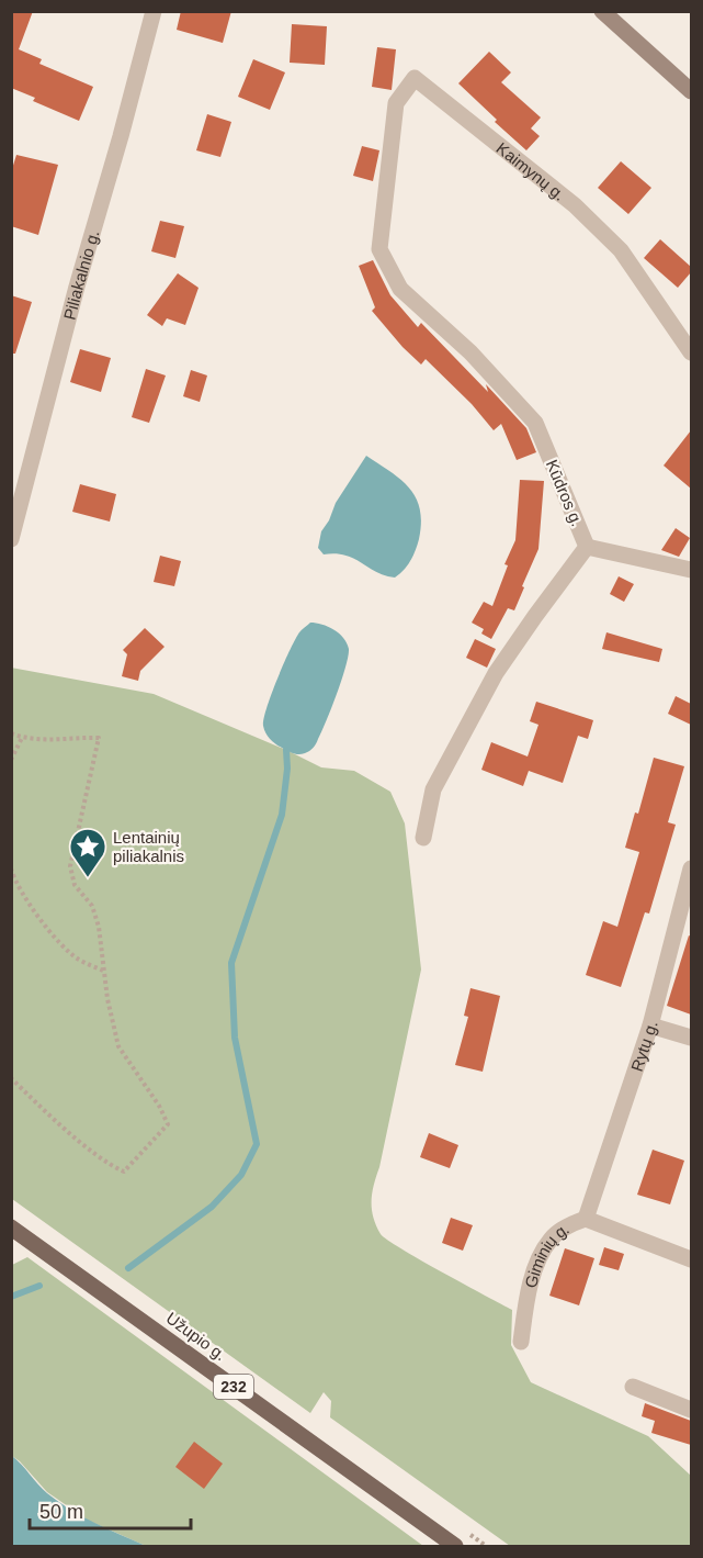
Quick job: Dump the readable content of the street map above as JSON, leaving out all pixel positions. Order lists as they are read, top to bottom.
{
  "streets": {
    "main road": ["Užupio g.", "232"],
    "street": [
      "Kaimynų g.",
      "Piliakalnio g.",
      "Kūdros g.",
      "Rytų g.",
      "Giminių g."
    ]
  },
  "crossings": [
    ["Kaimynų g.", "Kūdros g."],
    ["Rytų g.", "Giminių g."]
  ],
  "places": {
    "place": ["Lentainių piliakalnis"]
  },
  "scale_bar": "50 m"
}
